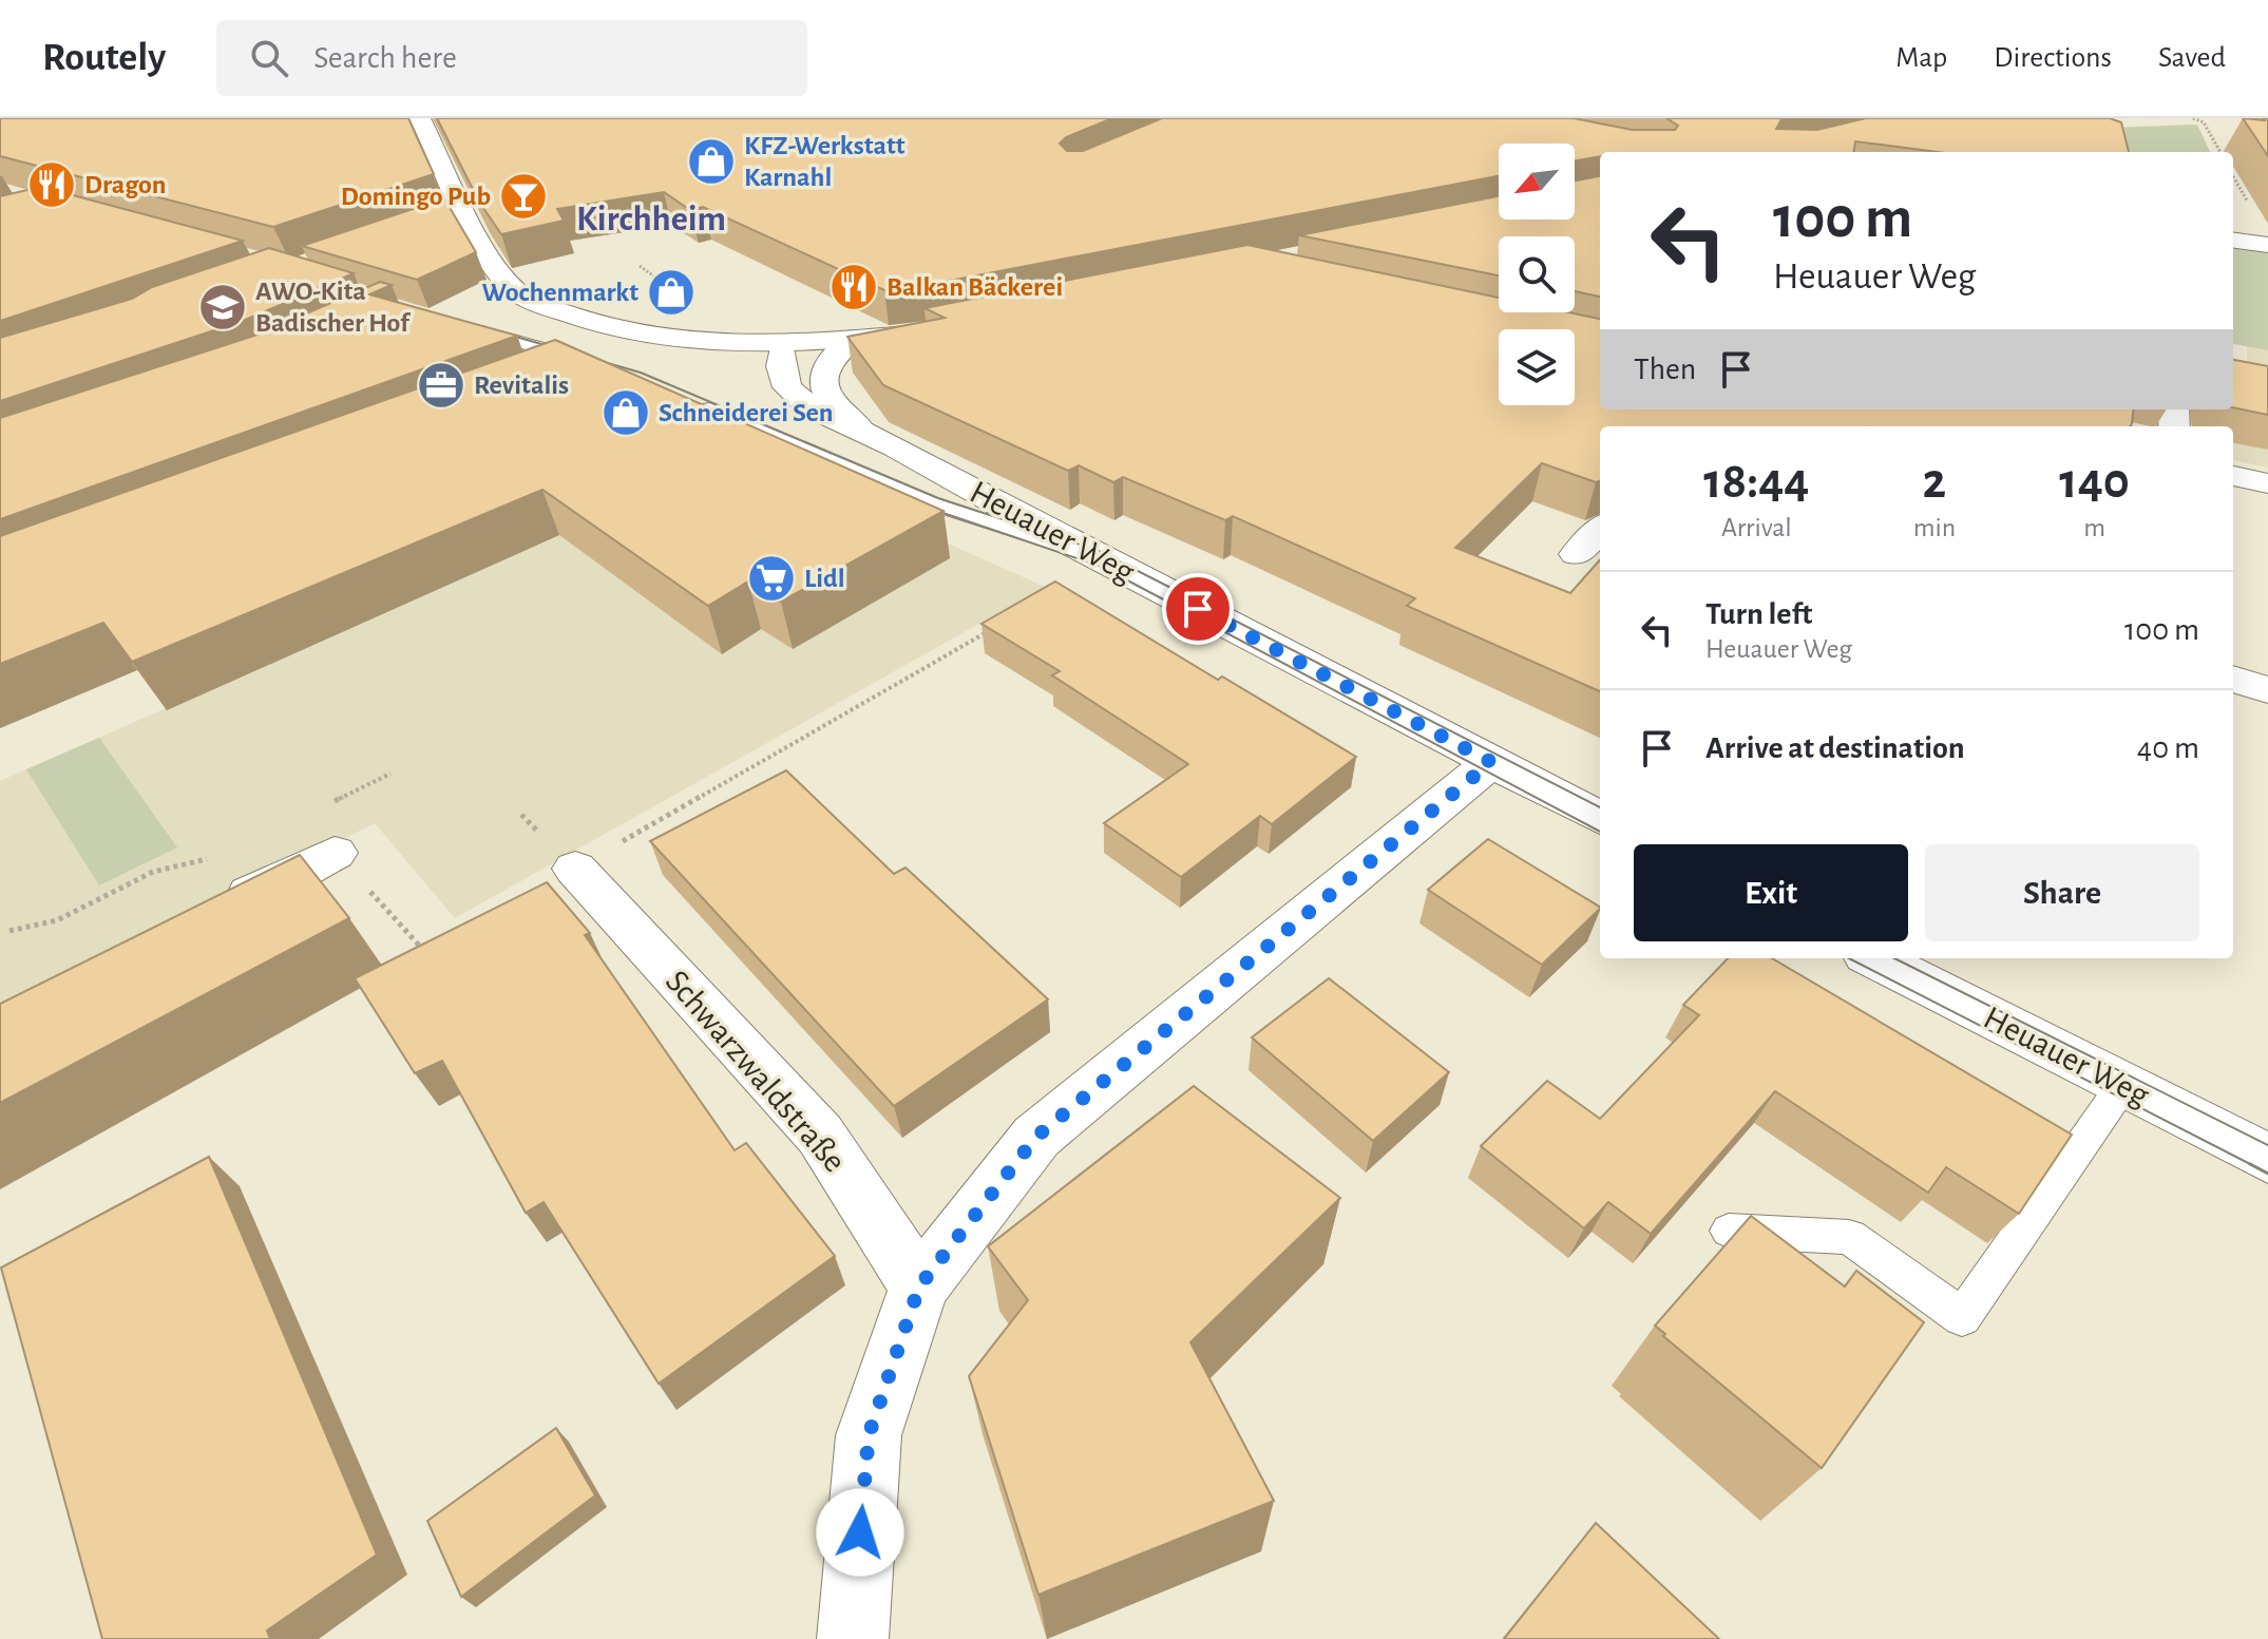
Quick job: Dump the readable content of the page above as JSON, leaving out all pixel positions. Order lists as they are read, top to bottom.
{
  "streets": {
    "street": ["Heuauer Weg", "Schwarzwaldstraße"]
  },
  "districts": ["Kirchheim"],
  "places": {
    "shop": ["KFZ-Werkstatt Karnahl", "Wochenmarkt", "Schneiderei Sen"],
    "restaurant": ["Dragon", "Balkan Bäckerei"],
    "bar": ["Domingo Pub"],
    "school or university": ["AWO-Kita Badischer Hof"],
    "office": ["Revitalis"],
    "supermarket": ["Lidl"]
  },
  "north": "bottom left",
  "page": {
    "header": "Routely",
    "search": "Search here",
    "nav": ["Map", "Directions", "Saved"],
    "turn": ["100 m", "Heuauer Weg"],
    "then": "Then",
    "eta": [
      "18:44",
      "Arrival",
      "2",
      "min",
      "140",
      "m"
    ],
    "list": [
      {
        "name": "Turn left",
        "note": "Heuauer Weg",
        "value": "100 m"
      },
      {
        "name": "Arrive at destination",
        "value": "40 m"
      }
    ],
    "buttons": ["Exit", "Share"]
  }
}
